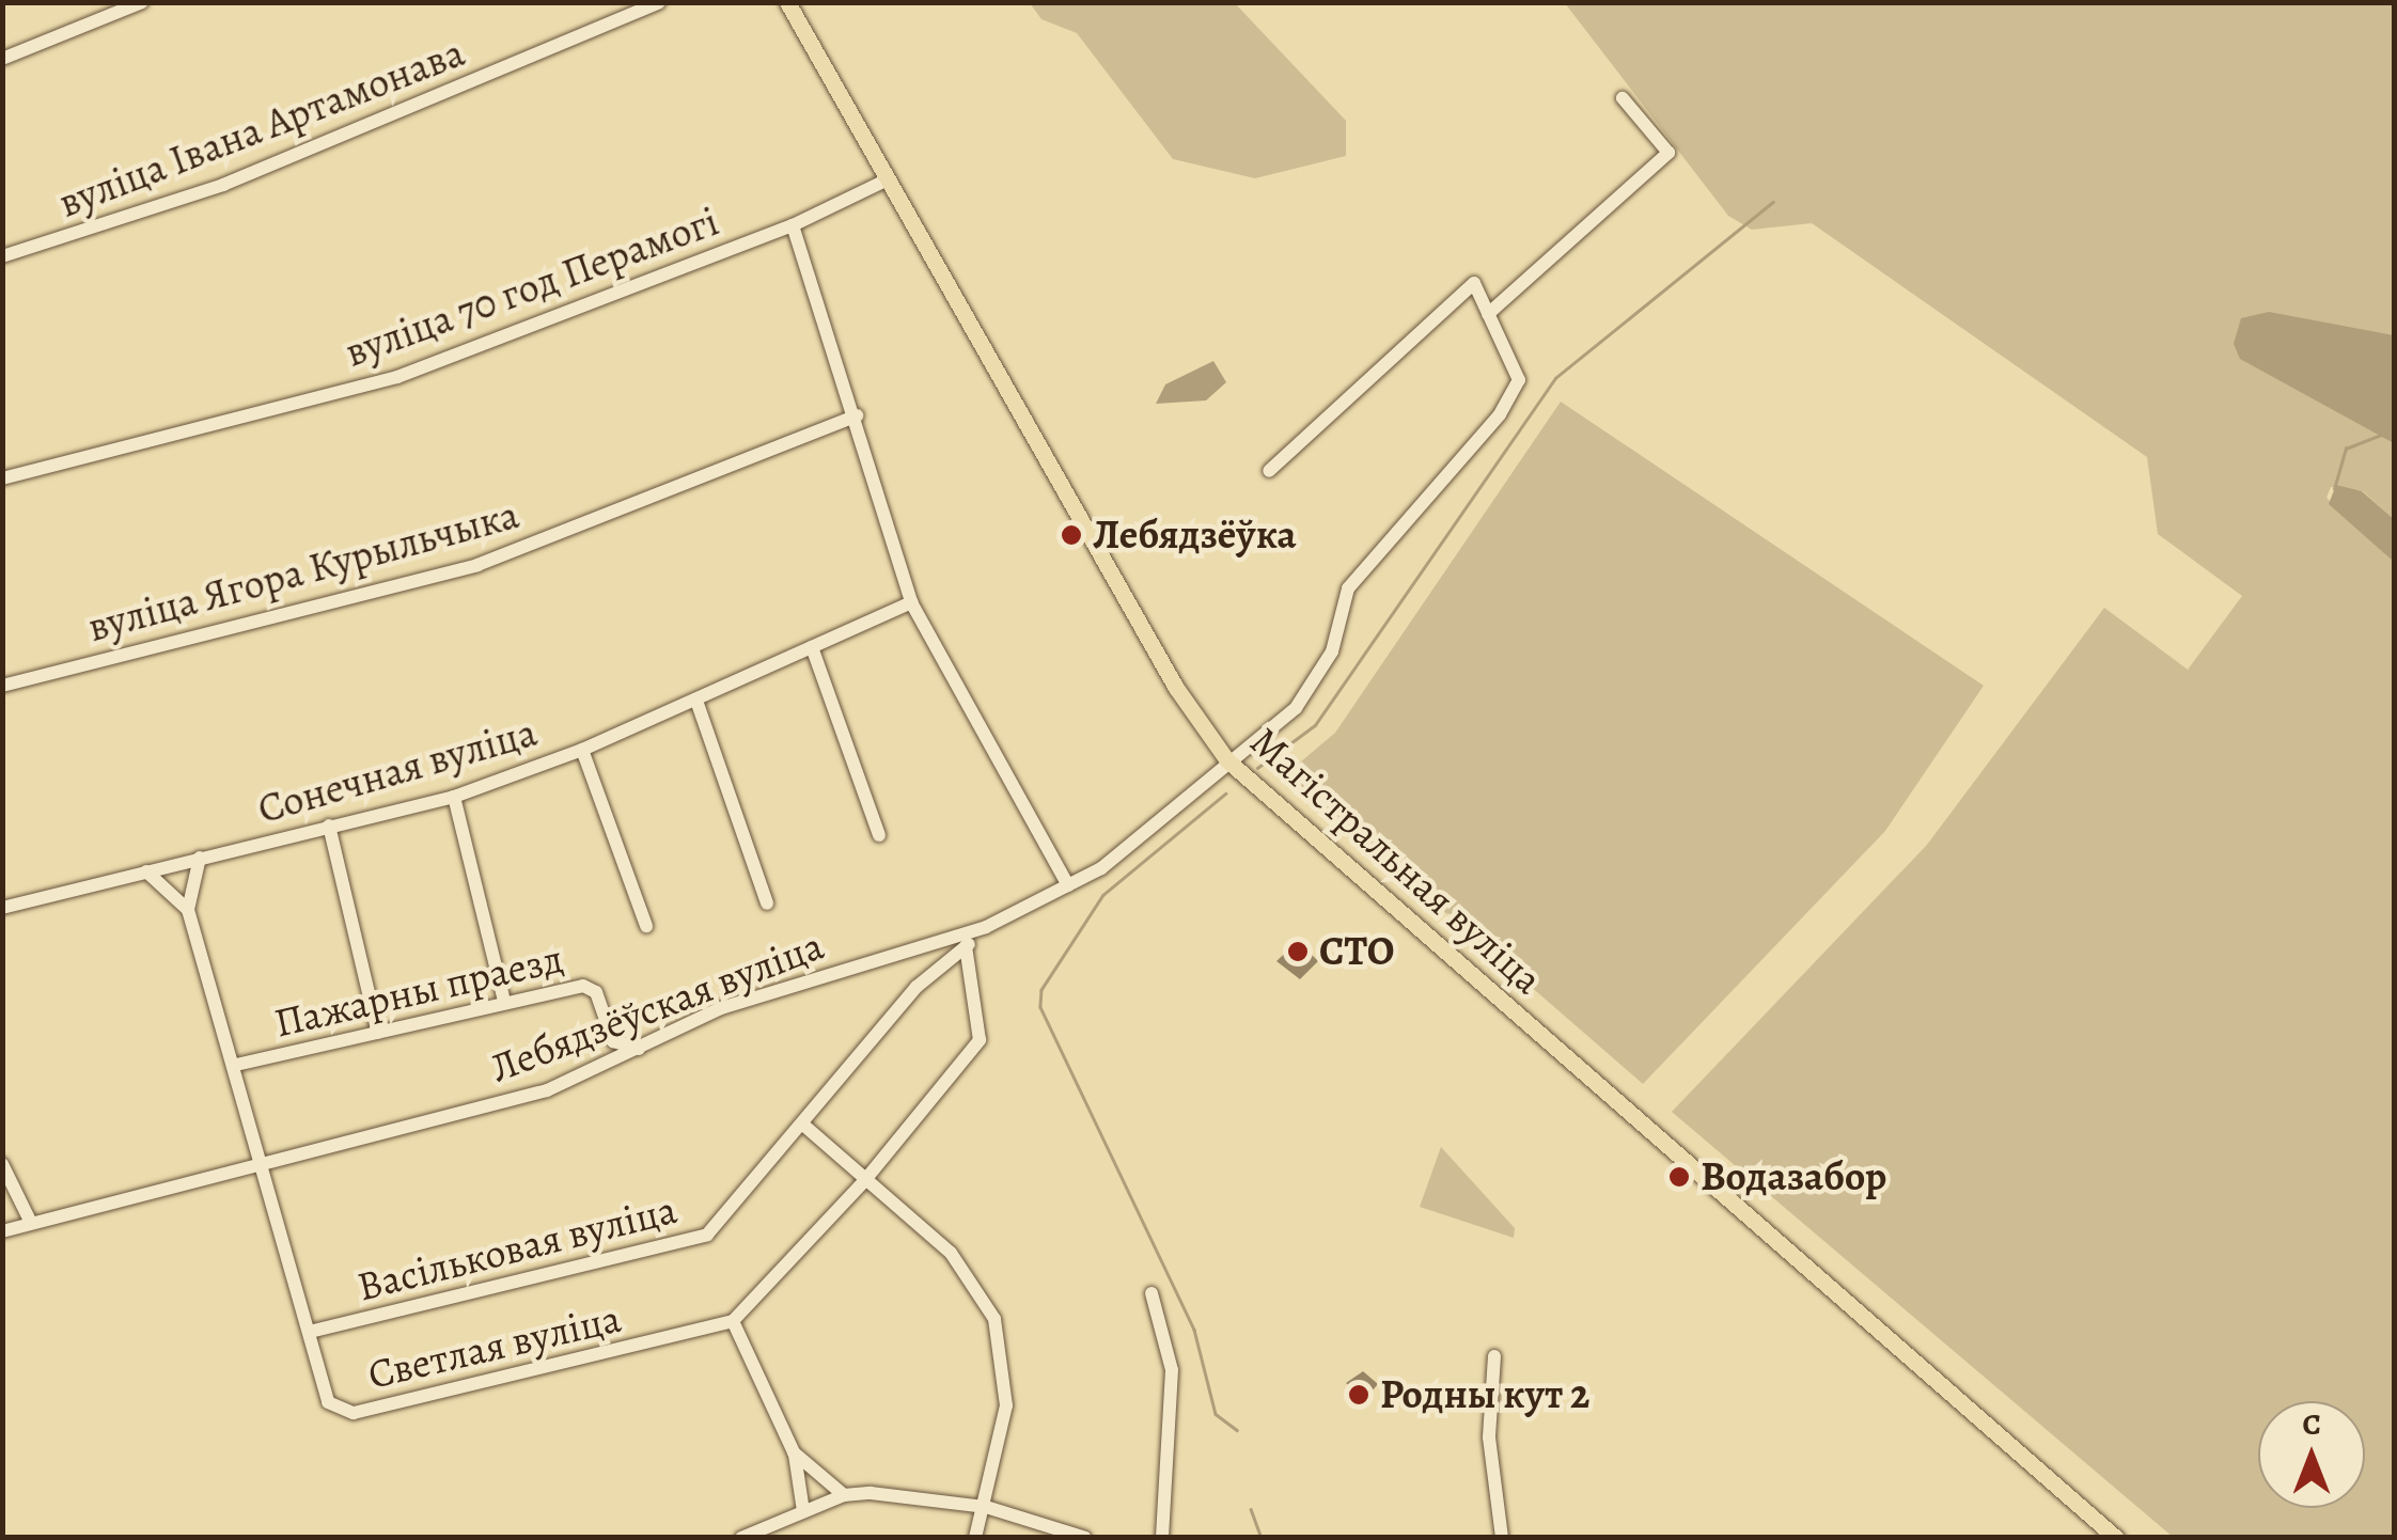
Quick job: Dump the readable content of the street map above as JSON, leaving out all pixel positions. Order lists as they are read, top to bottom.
{
  "streets": {
    "main road": ["Магістральная вуліца"],
    "street": [
      "вуліца Івана Артамонава",
      "вуліца 70 год Перамогі",
      "вуліца Ягора Курыльчыка",
      "Сонечная вуліца",
      "Пажарны праезд",
      "Лебядзёўская вуліца",
      "Васільковая вуліца",
      "Светлая вуліца"
    ]
  },
  "crossings": [
    ["вуліца 70 год Перамогі", "Магістральная вуліца"],
    ["Магістральная вуліца", "Лебядзёўская вуліца"],
    ["Пажарны праезд", "Лебядзёўская вуліца"],
    ["Пажарны праезд", "Светлая вуліца"],
    ["Лебядзёўская вуліца", "Васільковая вуліца"],
    ["Лебядзёўская вуліца", "Светлая вуліца"],
    ["Васільковая вуліца", "Светлая вуліца"]
  ],
  "places": [
    "Лебядзёўка",
    "СТО",
    "Водазабор",
    "Родны кут 2"
  ],
  "north": "top"
}
